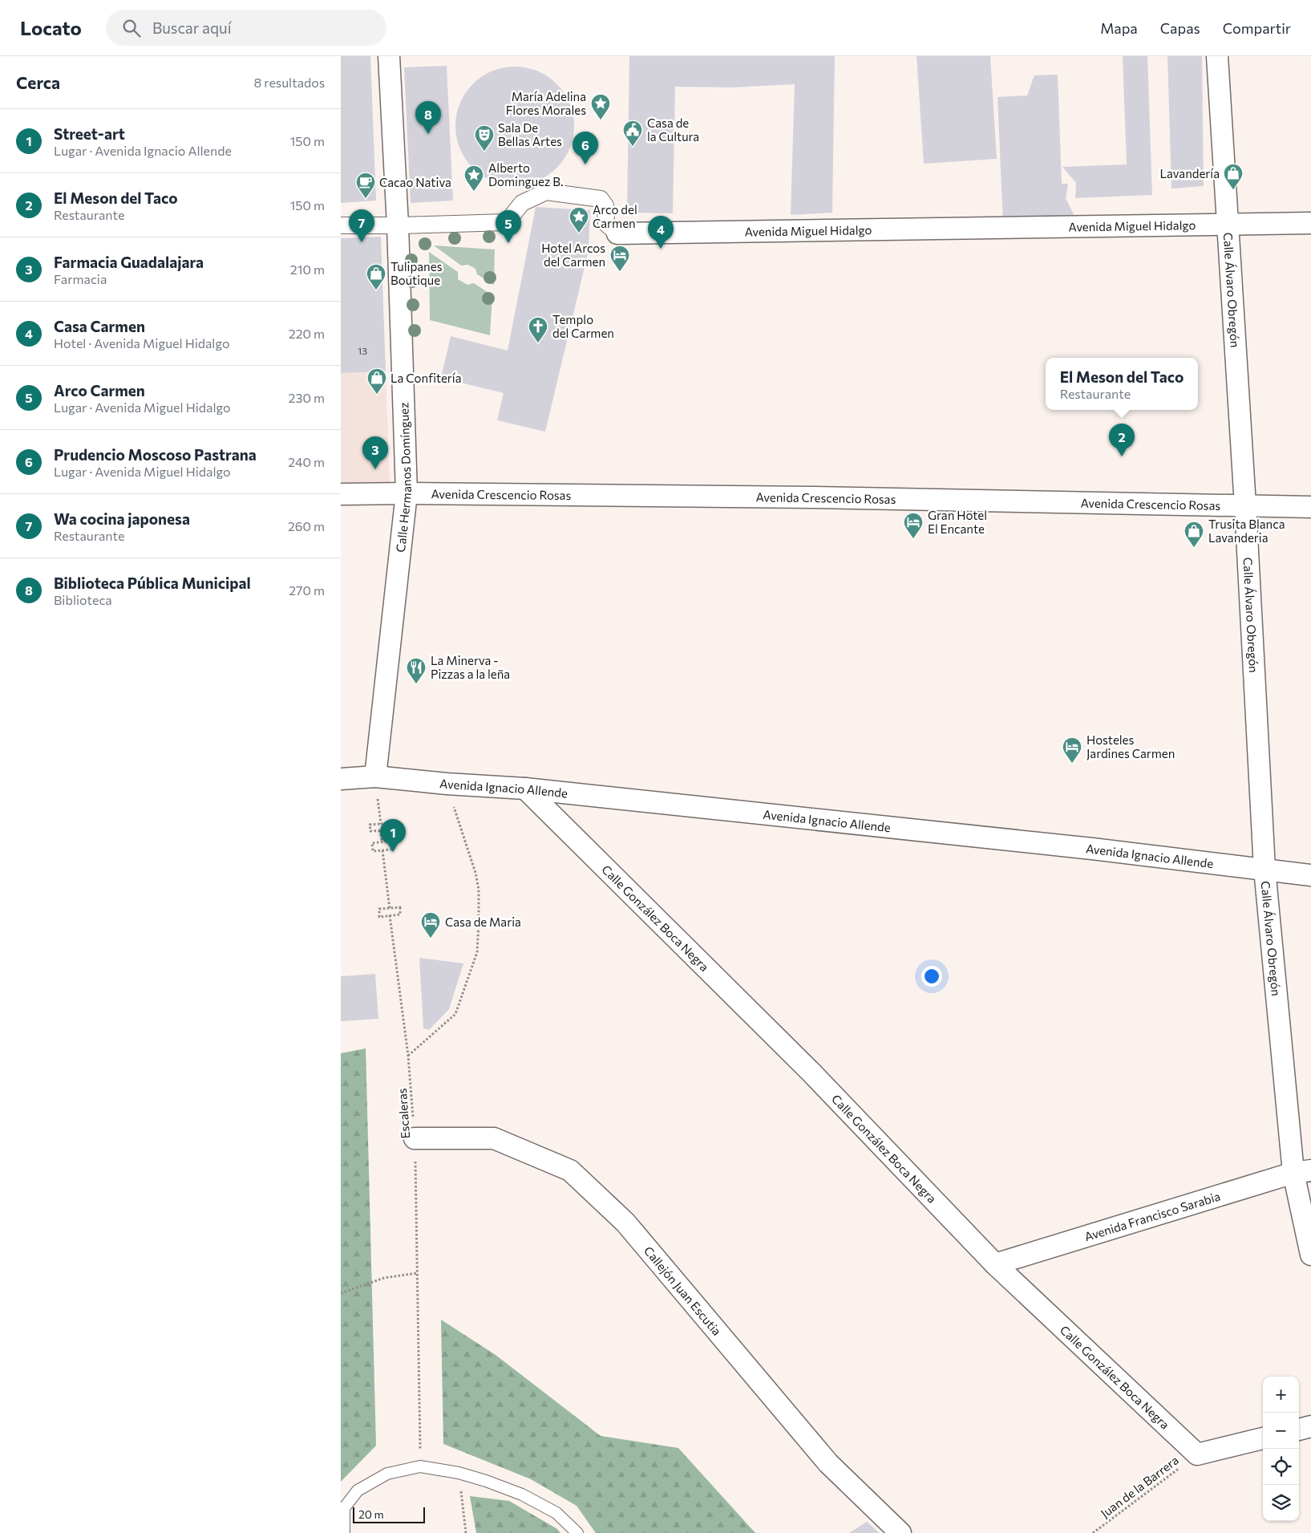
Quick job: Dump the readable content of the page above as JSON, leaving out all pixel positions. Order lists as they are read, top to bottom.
{
  "streets": {
    "street": [
      "Avenida Miguel Hidalgo",
      "Calle Álvaro Obregón",
      "Calle Hermanos Domínguez",
      "Avenida Crescencio Rosas",
      "Avenida Ignacio Allende",
      "Calle González Boca Negra",
      "Avenida Francisco Sarabia",
      "Callejón Juan Escutia"
    ],
    "path": ["Escaleras", "Juan de la Barrera"]
  },
  "crossings": [
    ["Avenida Miguel Hidalgo", "Calle Álvaro Obregón"],
    ["Avenida Miguel Hidalgo", "Calle Hermanos Domínguez"],
    ["Calle Álvaro Obregón", "Avenida Crescencio Rosas"],
    ["Calle Álvaro Obregón", "Avenida Ignacio Allende"],
    ["Calle Álvaro Obregón", "Avenida Francisco Sarabia"],
    ["Calle Hermanos Domínguez", "Avenida Crescencio Rosas"],
    ["Calle Hermanos Domínguez", "Avenida Ignacio Allende"],
    ["Avenida Ignacio Allende", "Calle González Boca Negra"],
    ["Calle González Boca Negra", "Avenida Francisco Sarabia"],
    ["Calle González Boca Negra", "Juan de la Barrera"],
    ["Escaleras", "Callejón Juan Escutia"]
  ],
  "places": {
    "place": ["María Adelina Flores Morales", "Alberto Dominguez B.", "Arco del Carmen"],
    "public building": ["Casa de la Cultura"],
    "theatre": ["Sala De Bellas Artes"],
    "shop": [
      "Lavandería",
      "Tulipanes Boutique",
      "La Confitería",
      "Trusita Blanca Lavanderia"
    ],
    "cafe": ["Cacao Nativa"],
    "hotel": [
      "Hotel Arcos del Carmen",
      "Gran Hotel El Encante",
      "Hosteles Jardines Carmen",
      "Casa de Maria"
    ],
    "church": ["Templo del Carmen"],
    "restaurant": ["La Minerva - Pizzas a la leña"]
  },
  "house_numbers": ["13"],
  "scale_bar": "20 m",
  "page": {
    "header": "Locato",
    "search": "Buscar aquí",
    "nav": ["Mapa", "Capas", "Compartir"],
    "heading": ["Cerca", "8 resultados"],
    "pins": [
      "8",
      "6",
      "7",
      "5",
      "4",
      "2",
      "3",
      "1"
    ],
    "list": [
      {
        "mark": "1",
        "name": "Street-art",
        "note": "Lugar · Avenida Ignacio Allende",
        "value": "150 m"
      },
      {
        "mark": "2",
        "name": "El Meson del Taco",
        "note": "Restaurante",
        "value": "150 m"
      },
      {
        "mark": "3",
        "name": "Farmacia Guadalajara",
        "note": "Farmacia",
        "value": "210 m"
      },
      {
        "mark": "4",
        "name": "Casa Carmen",
        "note": "Hotel · Avenida Miguel Hidalgo",
        "value": "220 m"
      },
      {
        "mark": "5",
        "name": "Arco Carmen",
        "note": "Lugar · Avenida Miguel Hidalgo",
        "value": "230 m"
      },
      {
        "mark": "6",
        "name": "Prudencio Moscoso Pastrana",
        "note": "Lugar · Avenida Miguel Hidalgo",
        "value": "240 m"
      },
      {
        "mark": "7",
        "name": "Wa cocina japonesa",
        "note": "Restaurante",
        "value": "260 m"
      },
      {
        "mark": "8",
        "name": "Biblioteca Pública Municipal",
        "note": "Biblioteca",
        "value": "270 m"
      }
    ],
    "popup": ["El Meson del Taco", "Restaurante"],
    "map_buttons": ["+", "−"],
    "scale": "20 m"
  }
}
